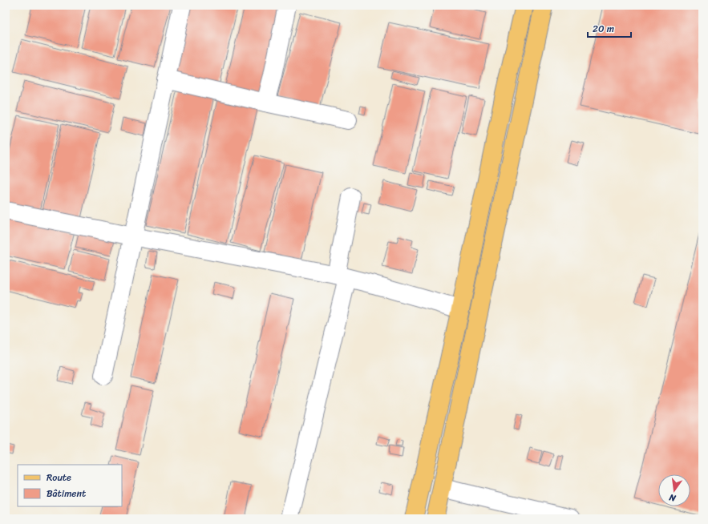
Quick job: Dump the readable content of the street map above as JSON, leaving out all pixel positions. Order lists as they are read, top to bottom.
{
  "legend": ["Route", "Bâtiment"],
  "scale_bar": "20 m",
  "north": "bottom"
}
